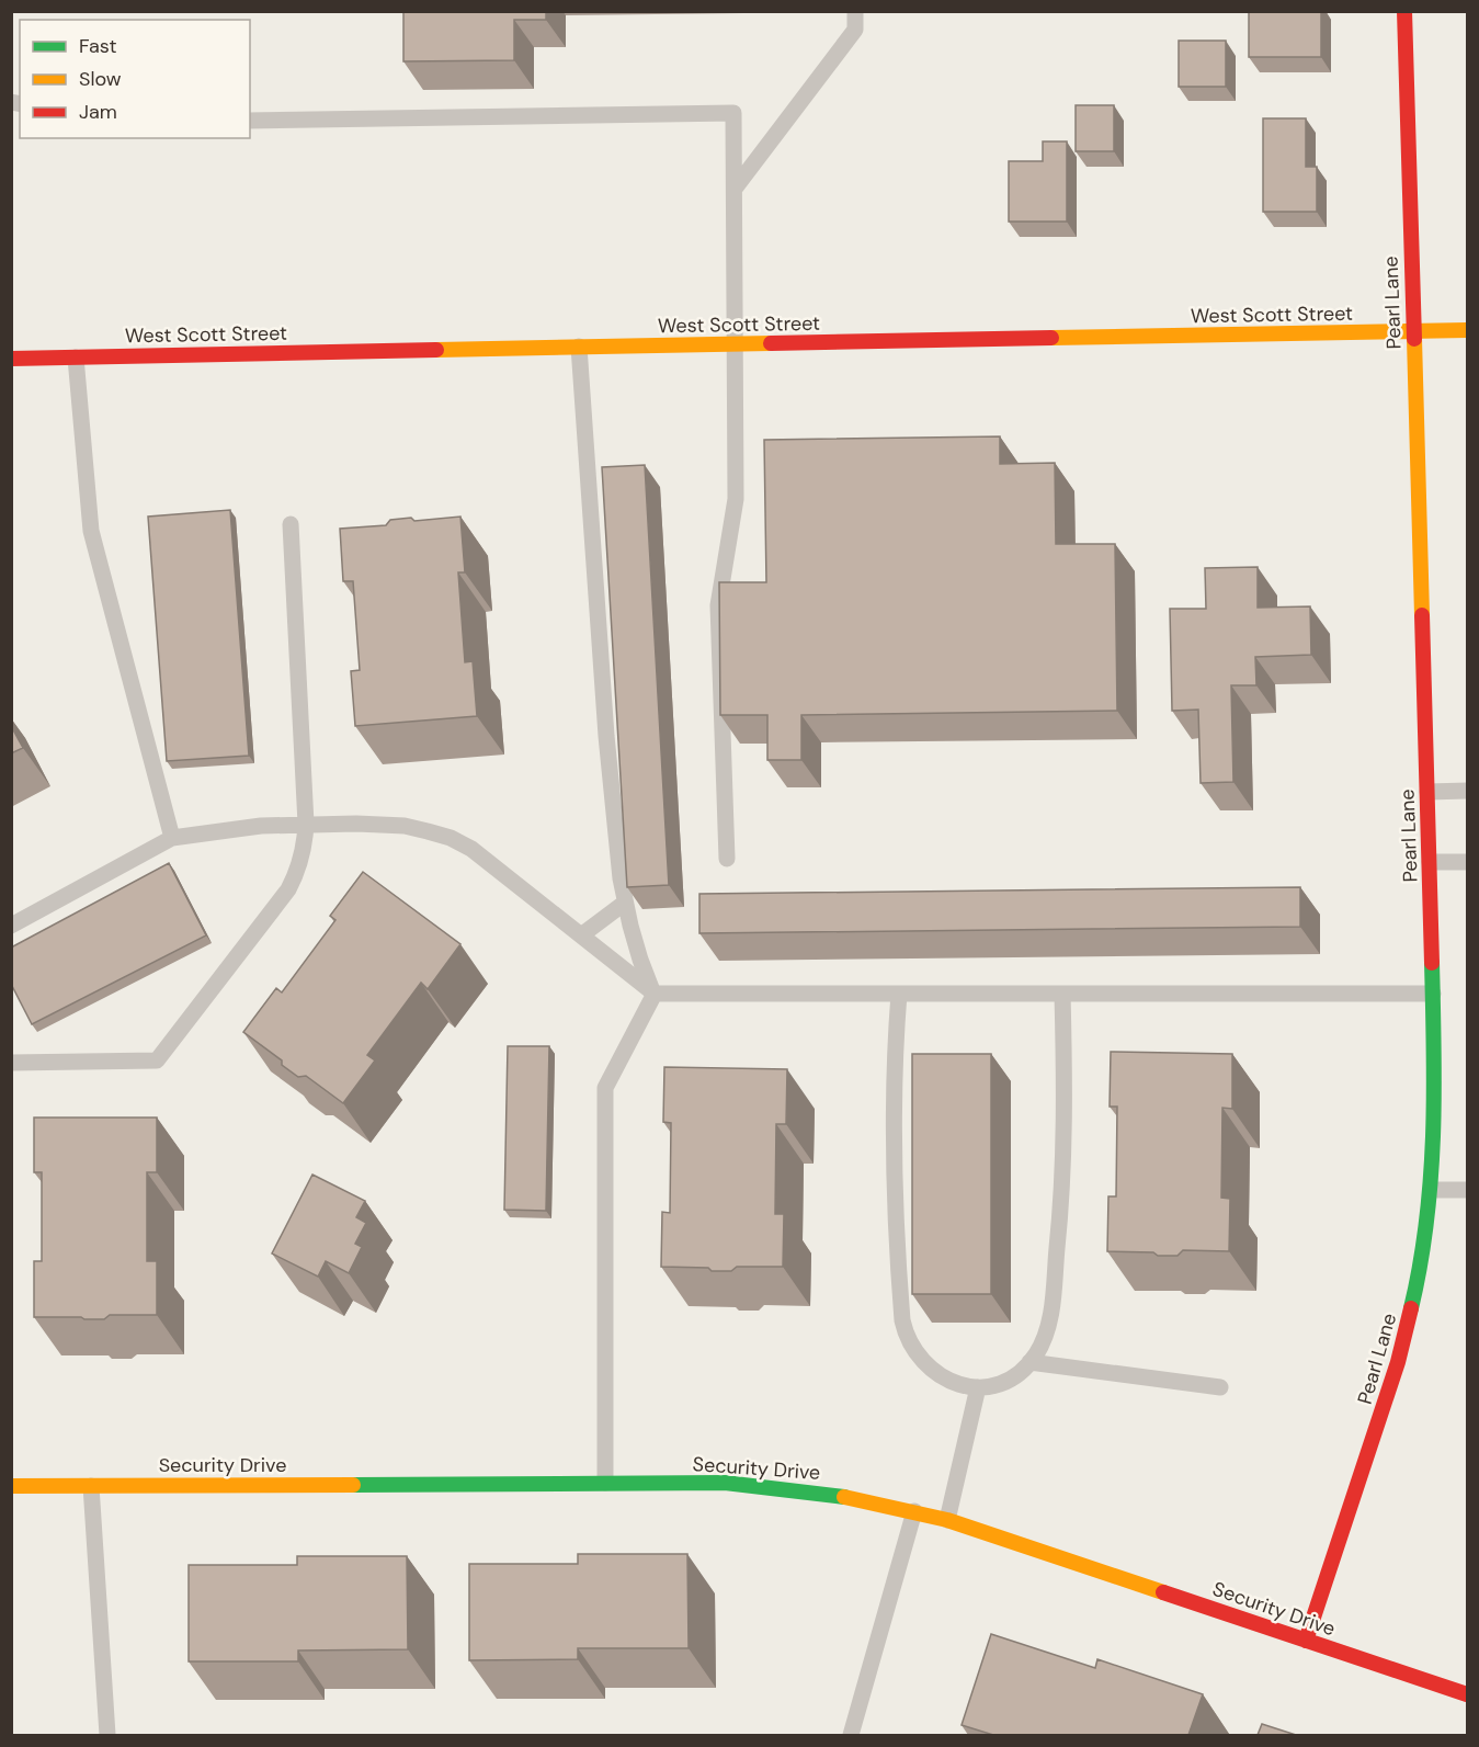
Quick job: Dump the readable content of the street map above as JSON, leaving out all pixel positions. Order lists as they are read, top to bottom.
{
  "streets": {
    "street": ["Pearl Lane", "West Scott Street", "Security Drive"]
  },
  "crossings": [
    ["Pearl Lane", "West Scott Street"],
    ["Pearl Lane", "Security Drive"]
  ],
  "legend": ["Fast", "Slow", "Jam"]
}
